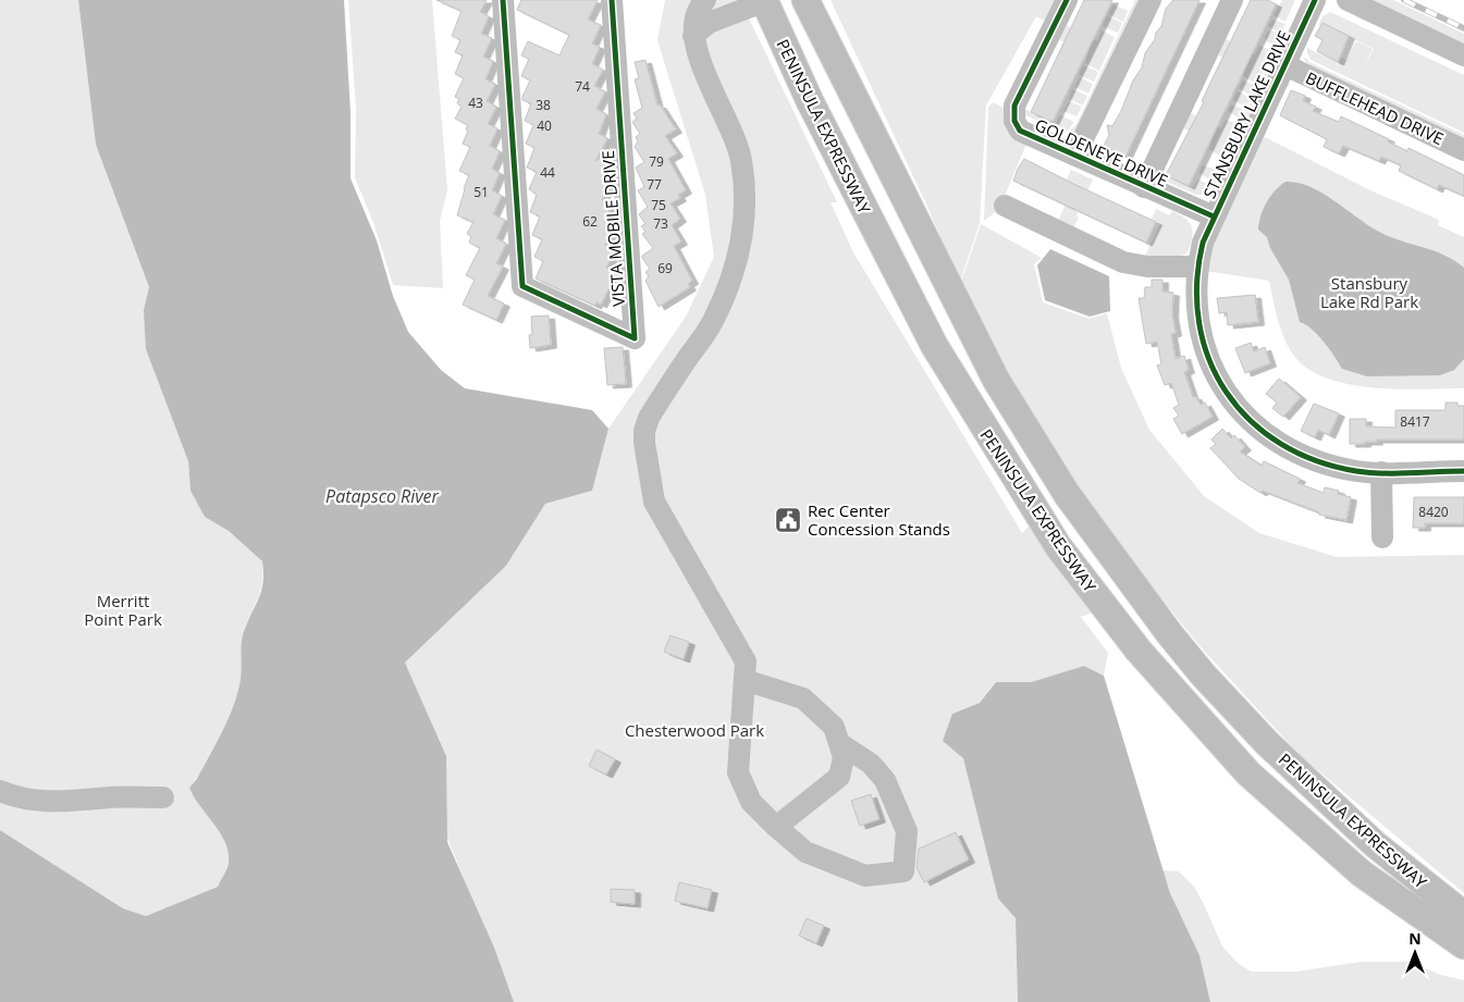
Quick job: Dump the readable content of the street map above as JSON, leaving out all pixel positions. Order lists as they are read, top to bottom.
{
  "streets": {
    "main road": ["PENINSULA EXPRESSWAY"],
    "street": [
      "BUFFLEHEAD DRIVE",
      "STANSBURY LAKE DRIVE",
      "GOLDENEYE DRIVE",
      "VISTA MOBILE DRIVE"
    ]
  },
  "crossings": [
    ["BUFFLEHEAD DRIVE", "STANSBURY LAKE DRIVE"],
    ["STANSBURY LAKE DRIVE", "GOLDENEYE DRIVE"]
  ],
  "water": ["Patapsco River"],
  "parks": ["Stansbury Lake Rd Park", "Merritt Point Park", "Chesterwood Park"],
  "places": {
    "public building": ["Rec Center Concession Stands"]
  },
  "house_numbers": [
    "74",
    "43",
    "38",
    "40",
    "79",
    "44",
    "77",
    "51",
    "75",
    "62",
    "73",
    "69",
    "8417",
    "8420"
  ],
  "north": "top"
}
